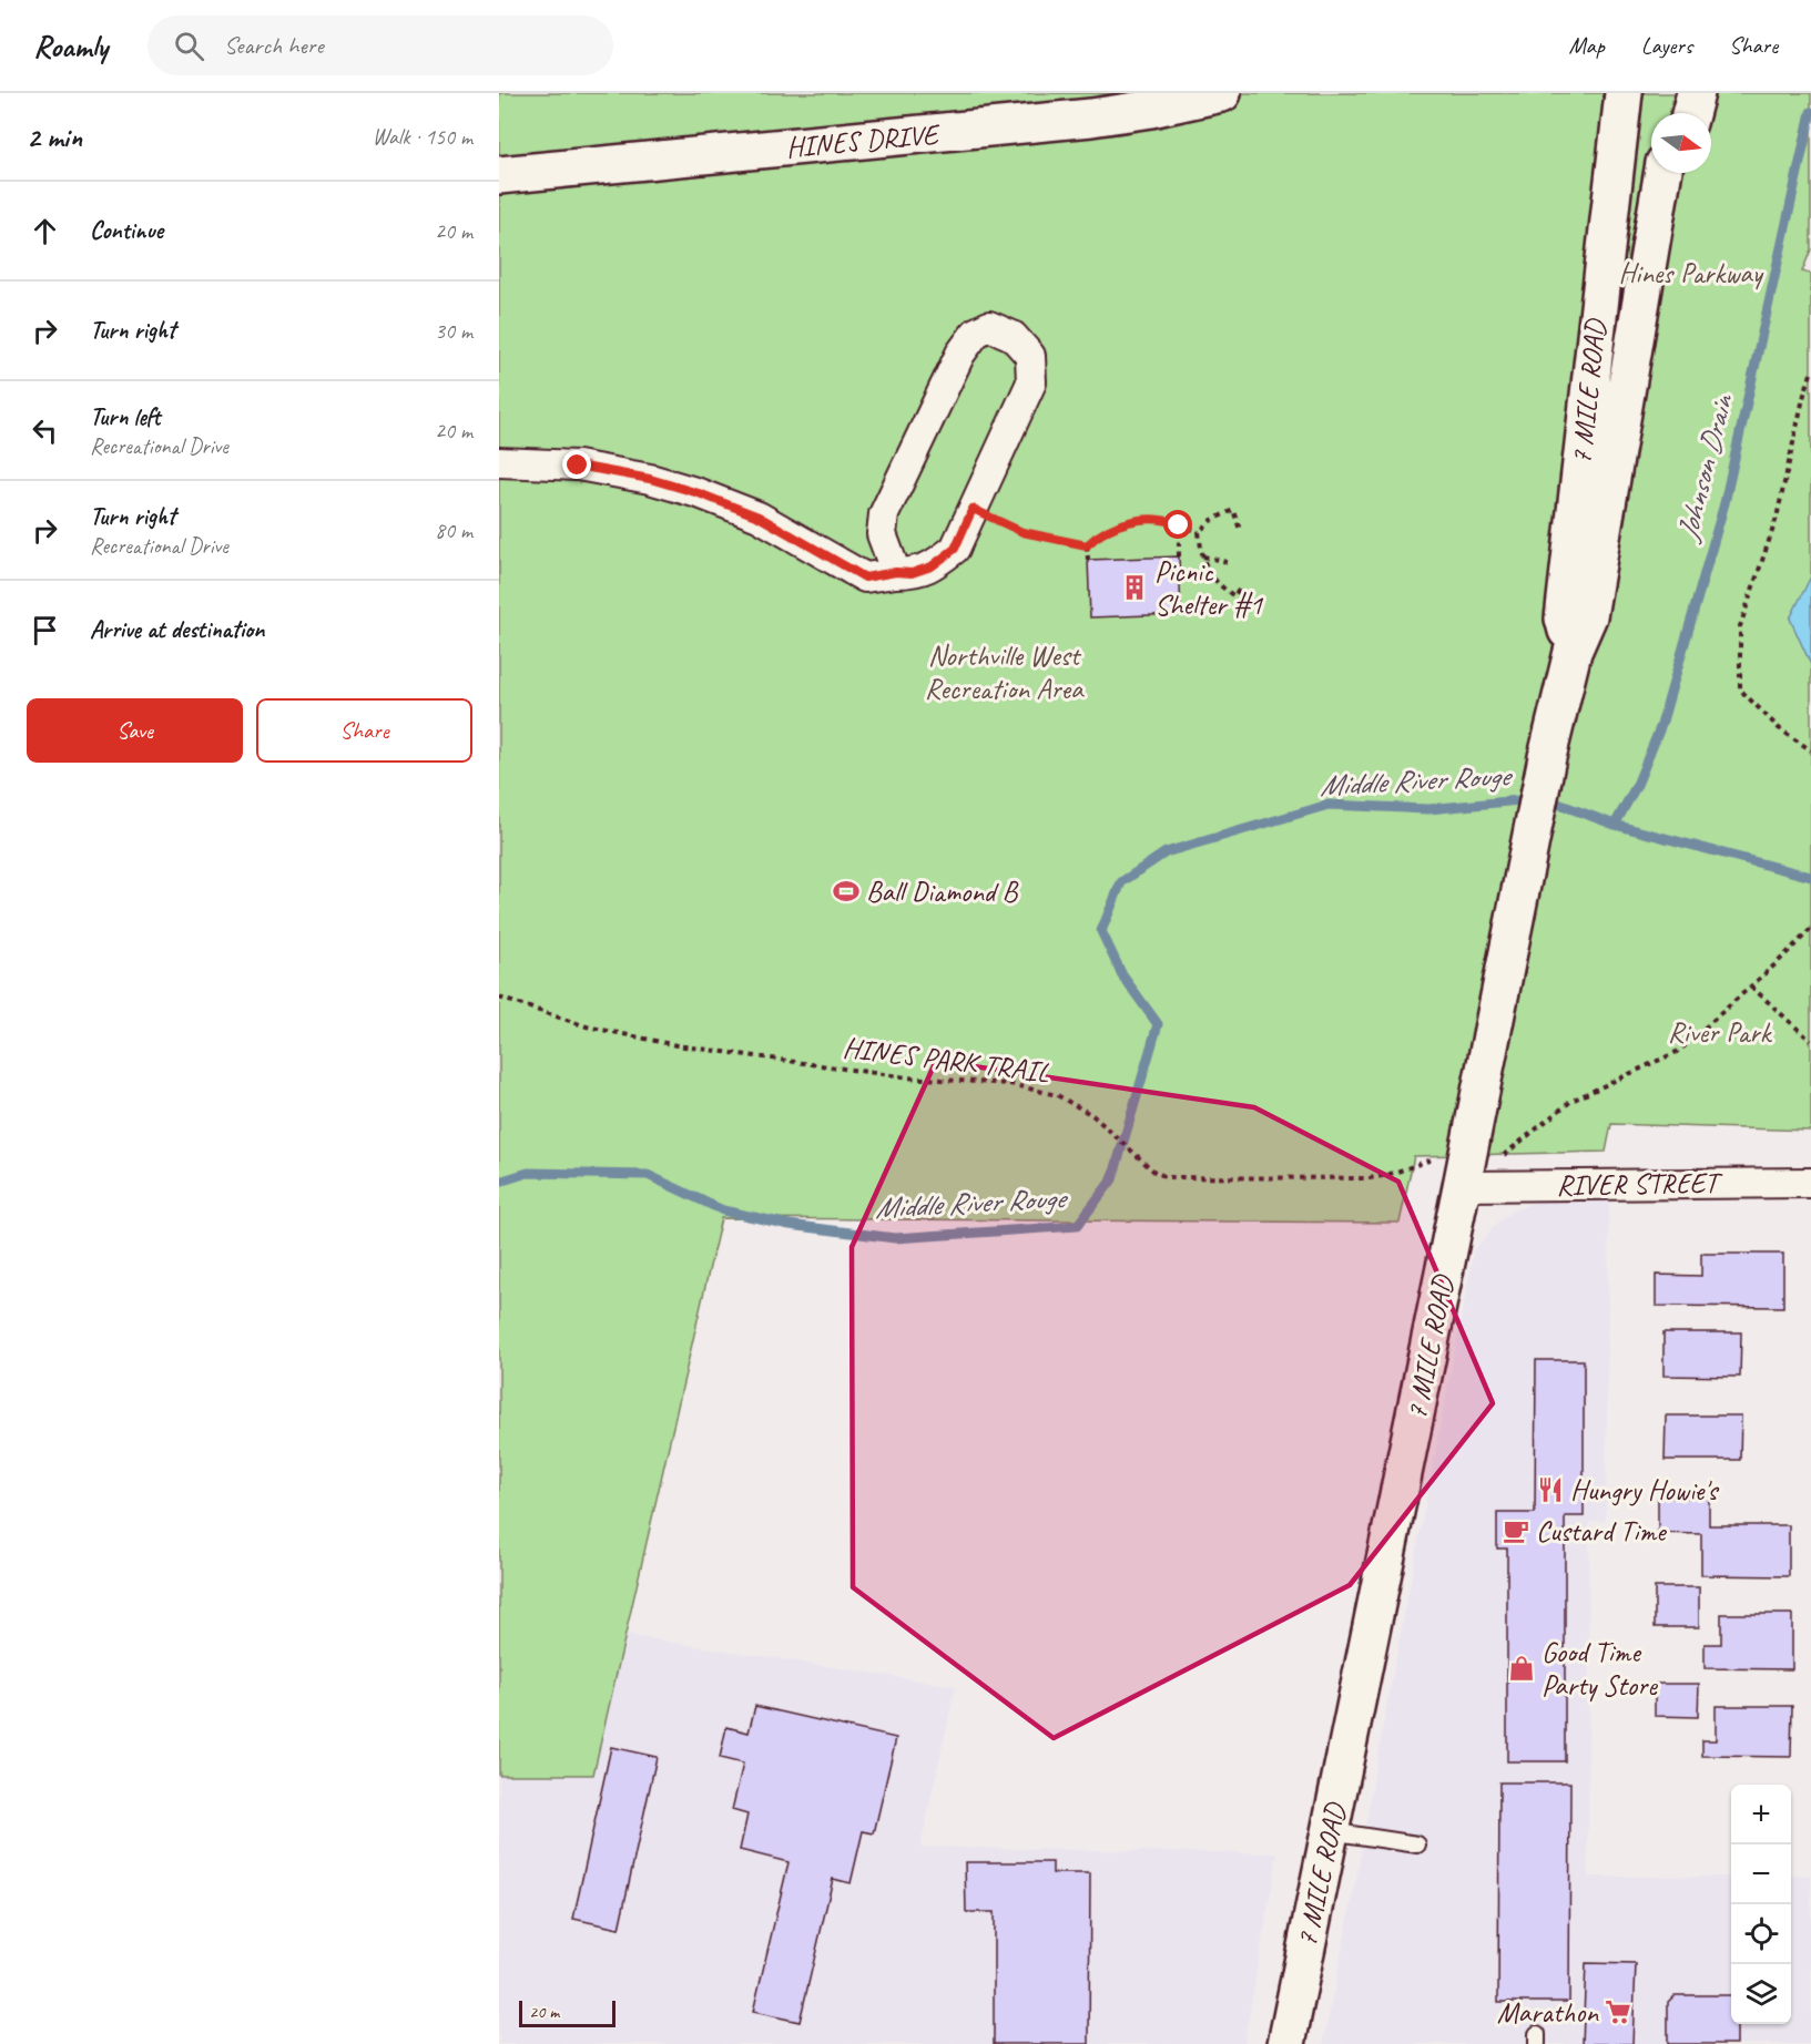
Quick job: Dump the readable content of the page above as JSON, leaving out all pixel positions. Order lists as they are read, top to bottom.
{
  "streets": {
    "street": ["HINES DRIVE", "7 MILE ROAD", "RIVER STREET"],
    "path": ["HINES PARK TRAIL"]
  },
  "crossings": [
    ["7 MILE ROAD", "RIVER STREET"]
  ],
  "water": ["Johnson Drain", "Middle River Rouge"],
  "parks": ["Hines Parkway", "Northville West Recreation Area", "River Park"],
  "places": {
    "building": ["Picnic Shelter #1"],
    "sports": ["Ball Diamond B"],
    "restaurant": ["Hungry Howie's"],
    "cafe": ["Custard Time"],
    "shop": ["Good Time Party Store"],
    "supermarket": ["Marathon"]
  },
  "scale_bar": "20 m",
  "north": "right",
  "page": {
    "header": "Roamly",
    "search": "Search here",
    "nav": ["Map", "Layers", "Share"],
    "heading": ["2 min", "Walk · 150 m"],
    "list": [
      ["Continue", "20 m"],
      ["Turn right", "30 m"],
      ["Turn left", "Recreational Drive", "20 m"],
      ["Turn right", "Recreational Drive", "80 m"],
      "Arrive at destination"
    ],
    "buttons": ["Save", "Share"],
    "map_buttons": ["+", "−"],
    "scale": "20 m"
  }
}
